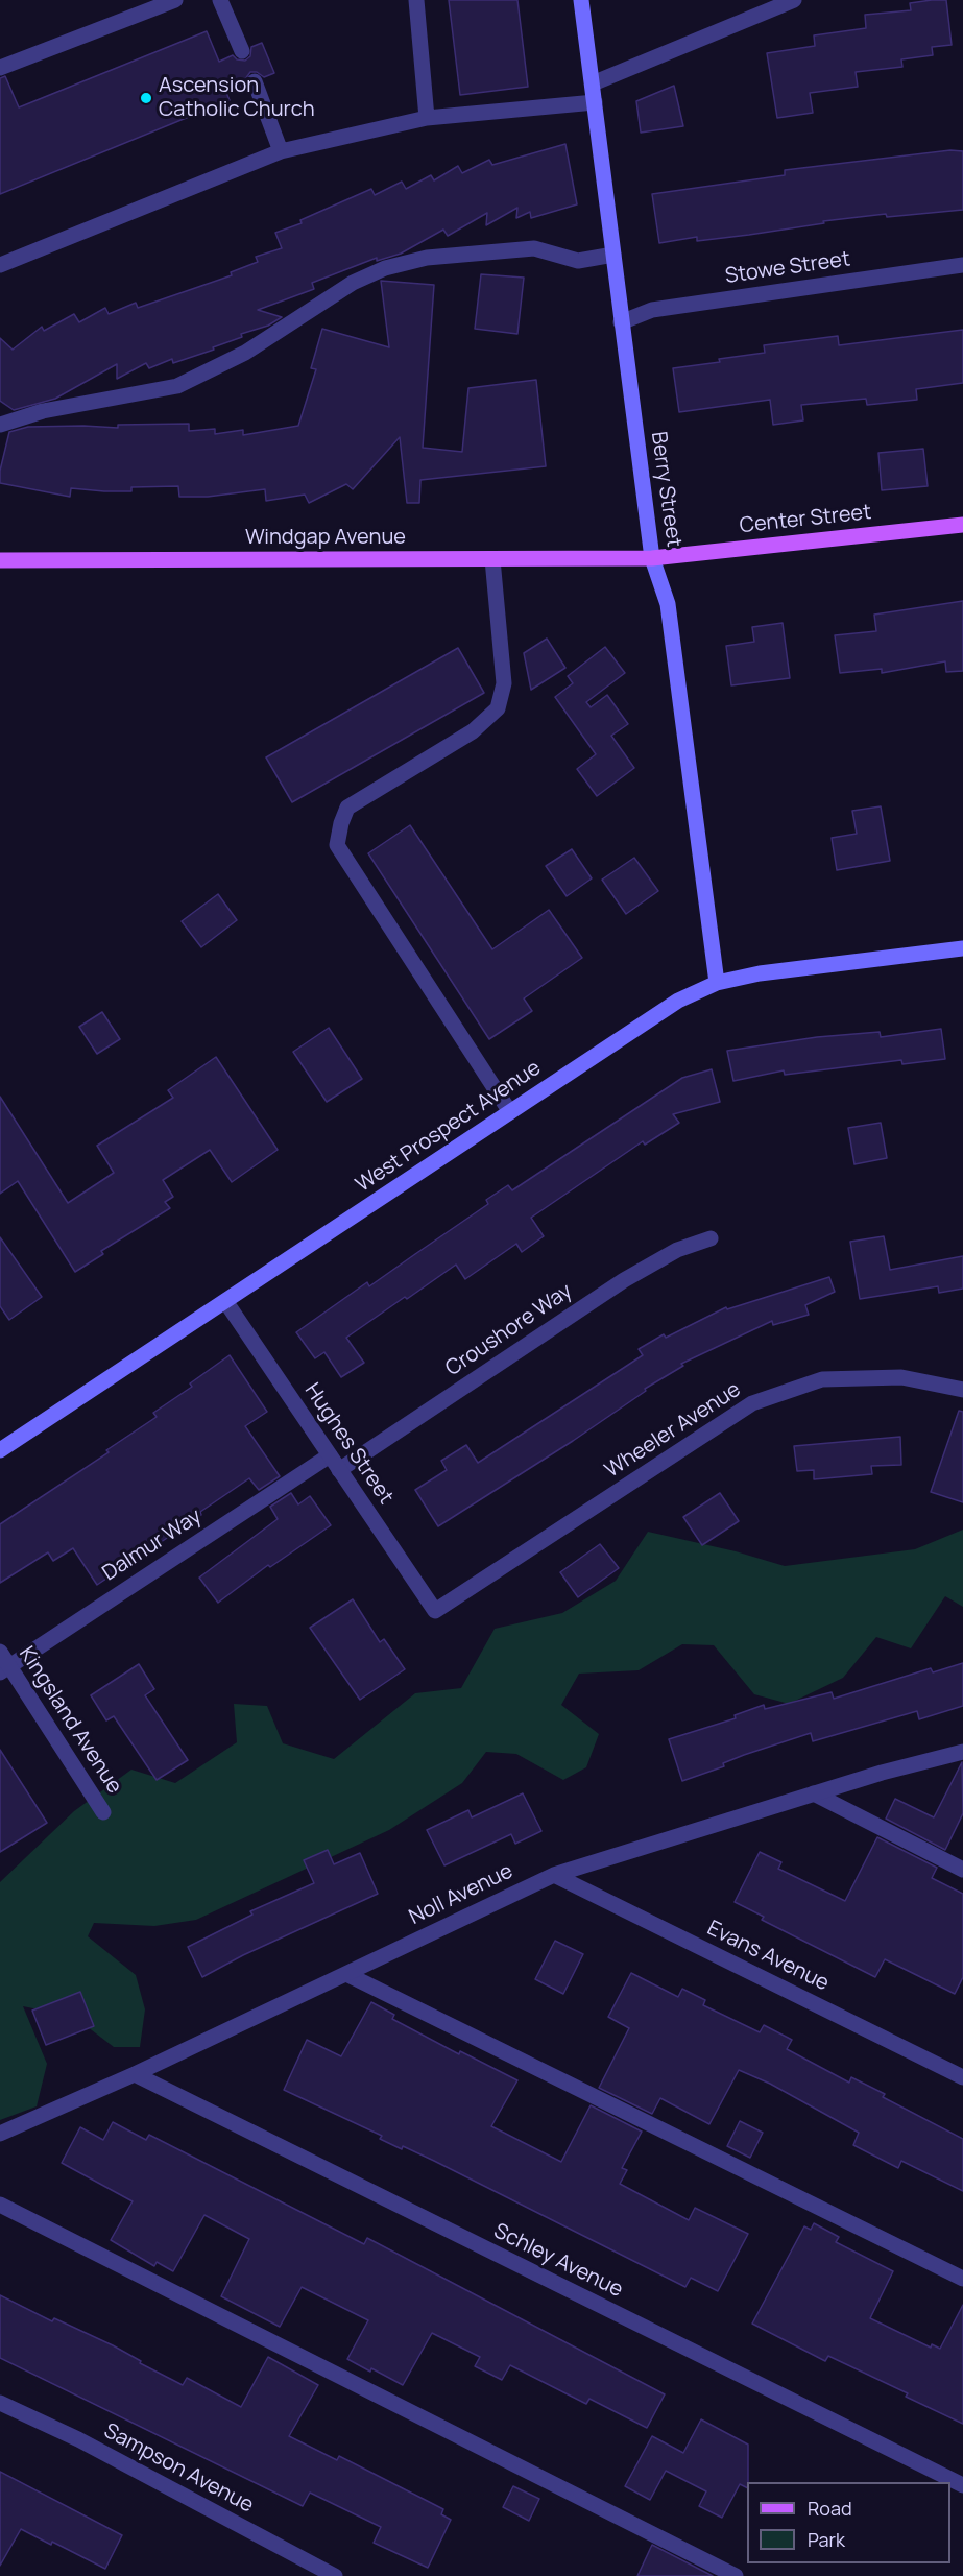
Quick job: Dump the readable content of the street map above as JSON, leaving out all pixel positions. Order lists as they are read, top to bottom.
{
  "streets": {
    "main road": ["Center Street", "Windgap Avenue"],
    "street": [
      "Stowe Street",
      "Berry Street",
      "West Prospect Avenue",
      "Croushore Way",
      "Wheeler Avenue",
      "Hughes Street",
      "Dalmur Way",
      "Kingsland Avenue",
      "Noll Avenue",
      "Evans Avenue",
      "Schley Avenue",
      "Sampson Avenue"
    ]
  },
  "crossings": [
    ["Stowe Street", "Berry Street"],
    ["Berry Street", "Center Street"],
    ["Berry Street", "Windgap Avenue"],
    ["Berry Street", "West Prospect Avenue"],
    ["Center Street", "Windgap Avenue"],
    ["West Prospect Avenue", "Hughes Street"],
    ["Croushore Way", "Hughes Street"],
    ["Wheeler Avenue", "Hughes Street"],
    ["Hughes Street", "Dalmur Way"],
    ["Dalmur Way", "Kingsland Avenue"],
    ["Noll Avenue", "Evans Avenue"],
    ["Noll Avenue", "Schley Avenue"]
  ],
  "places": ["Ascension Catholic Church"],
  "legend": ["Road", "Park"]
}
